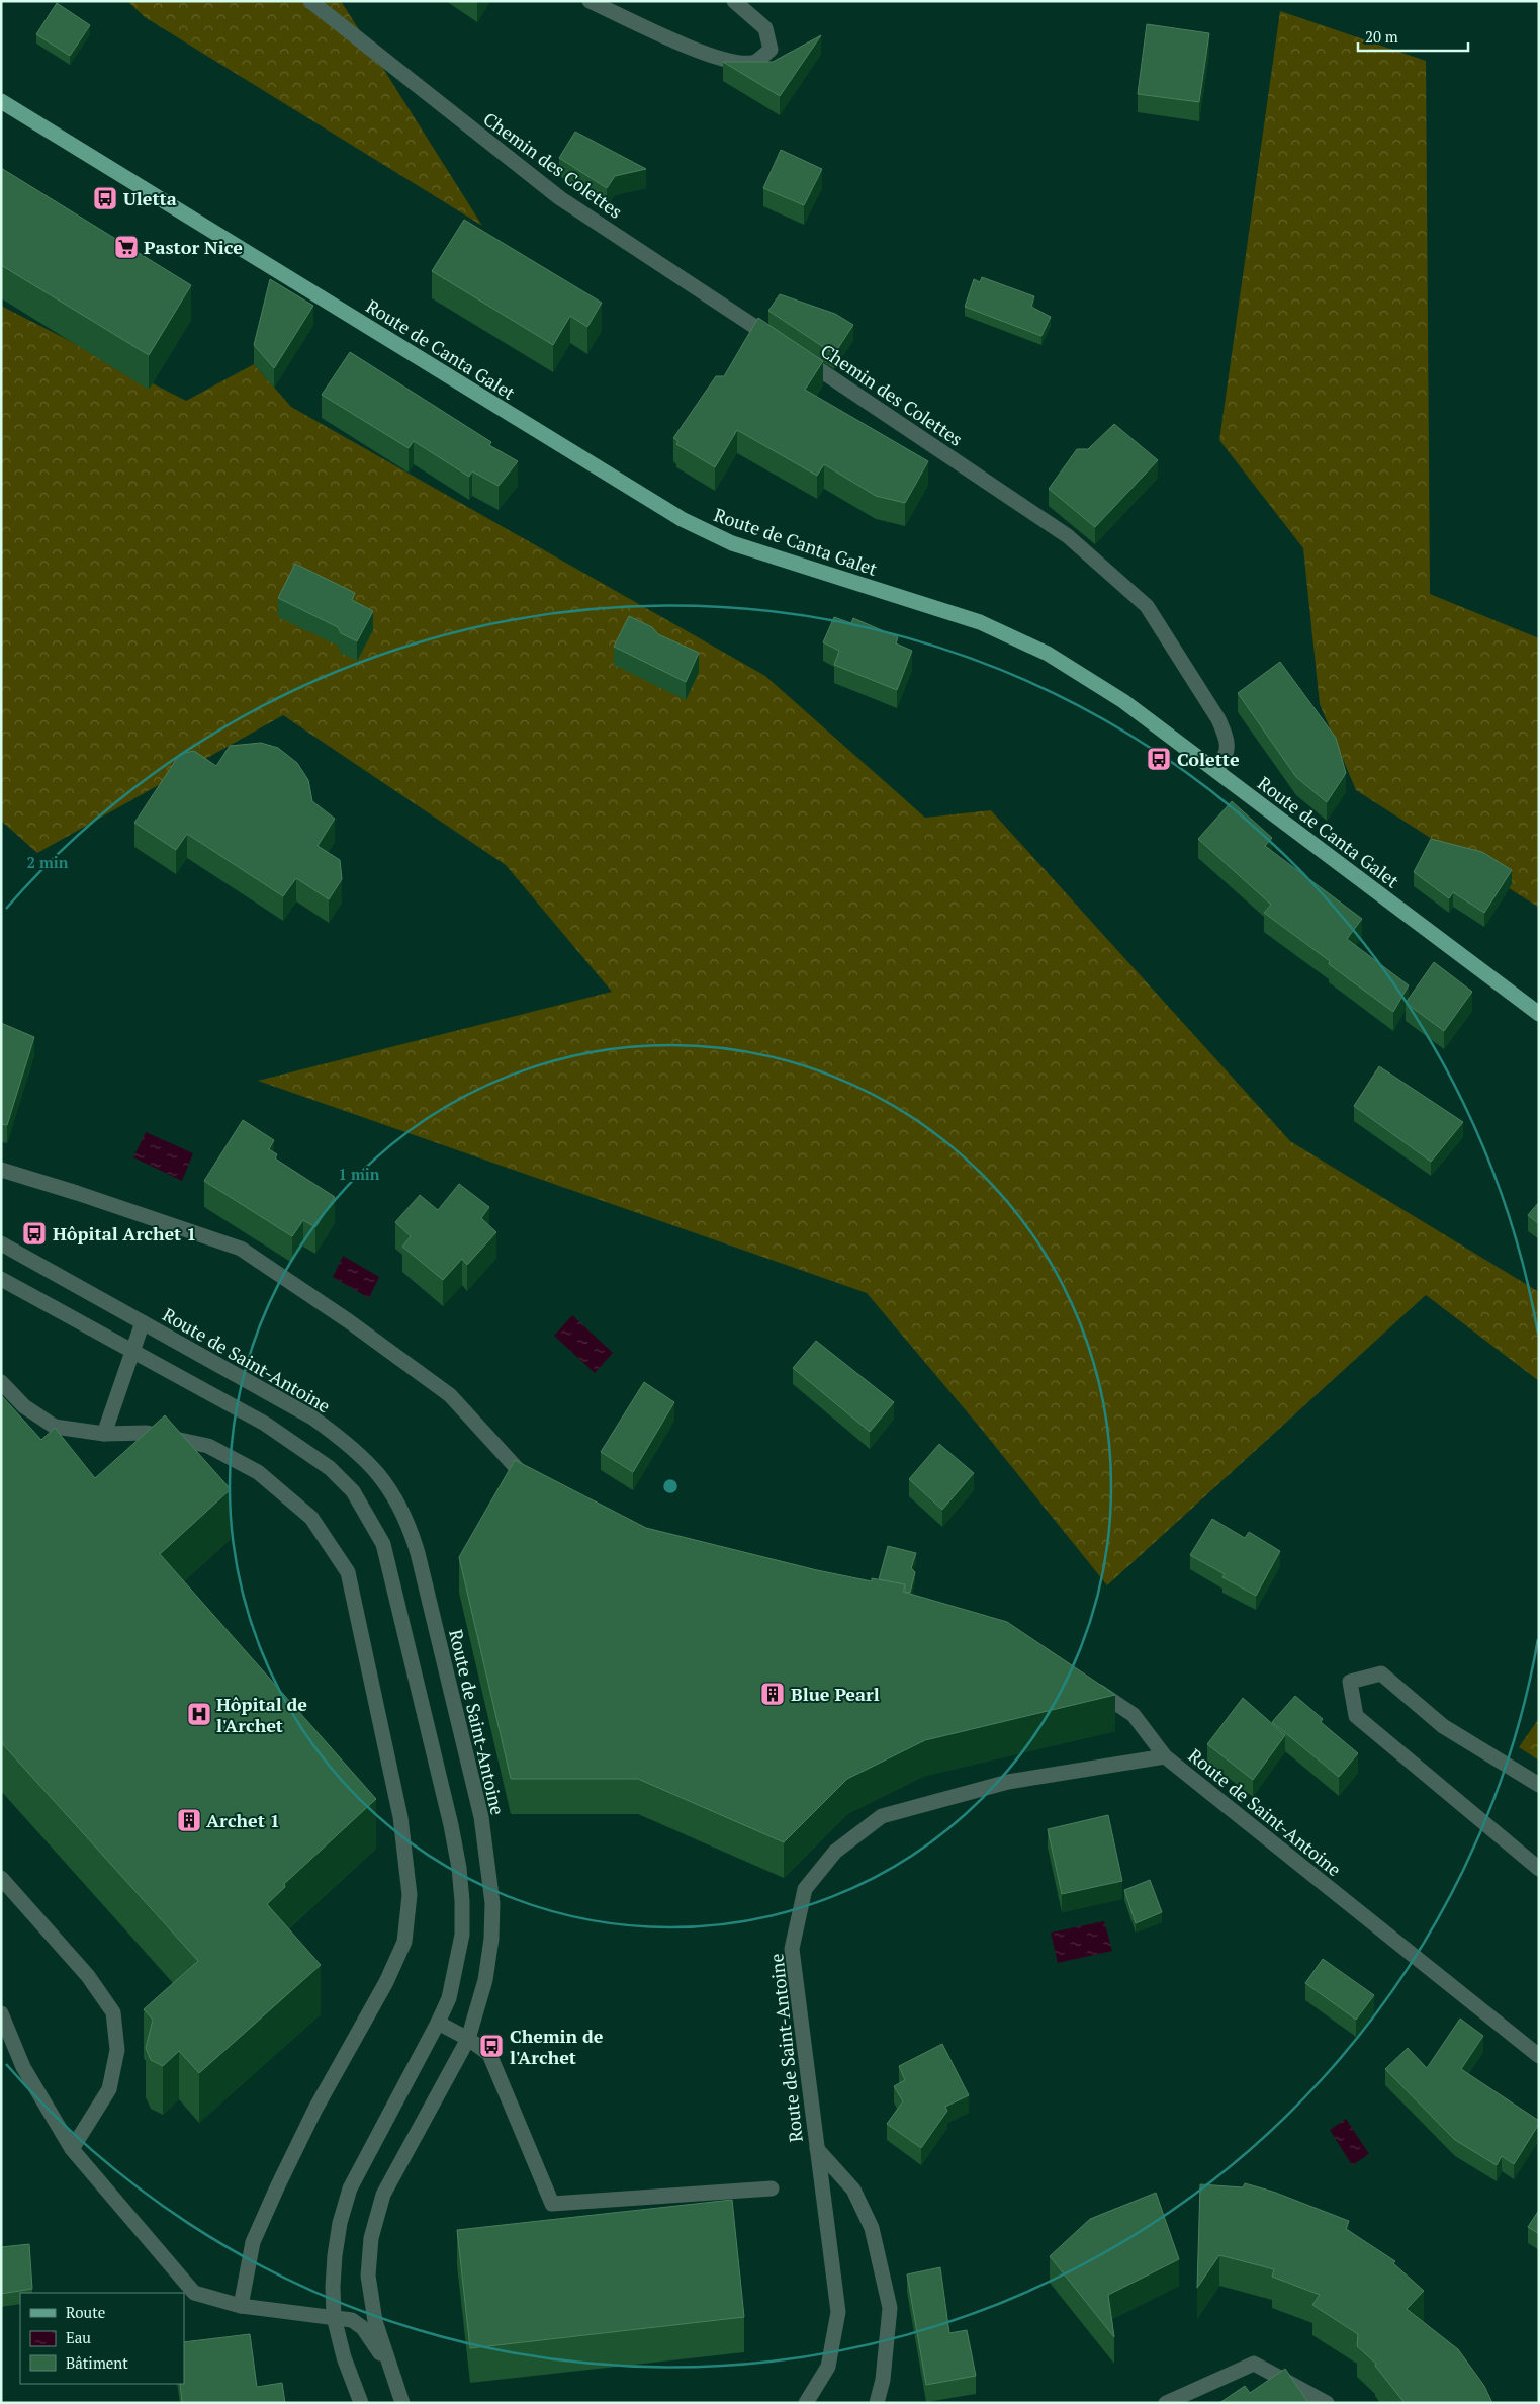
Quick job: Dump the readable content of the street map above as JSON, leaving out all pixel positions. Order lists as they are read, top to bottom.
{
  "streets": {
    "main road": ["Route de Canta Galet"],
    "street": ["Chemin des Colettes", "Route de Saint-Antoine"]
  },
  "crossings": [
    ["Chemin des Colettes", "Route de Canta Galet"]
  ],
  "places": {
    "bus stop": [
      "Uletta",
      "Colette",
      "Hôpital Archet 1",
      "Chemin de l'Archet"
    ],
    "supermarket": ["Pastor Nice"],
    "building": ["Blue Pearl", "Archet 1"],
    "hospital": ["Hôpital de l'Archet"]
  },
  "legend": ["Route", "Eau", "Bâtiment"],
  "scale_bar": "20 m",
  "rings": ["2 min", "1 min"]
}
